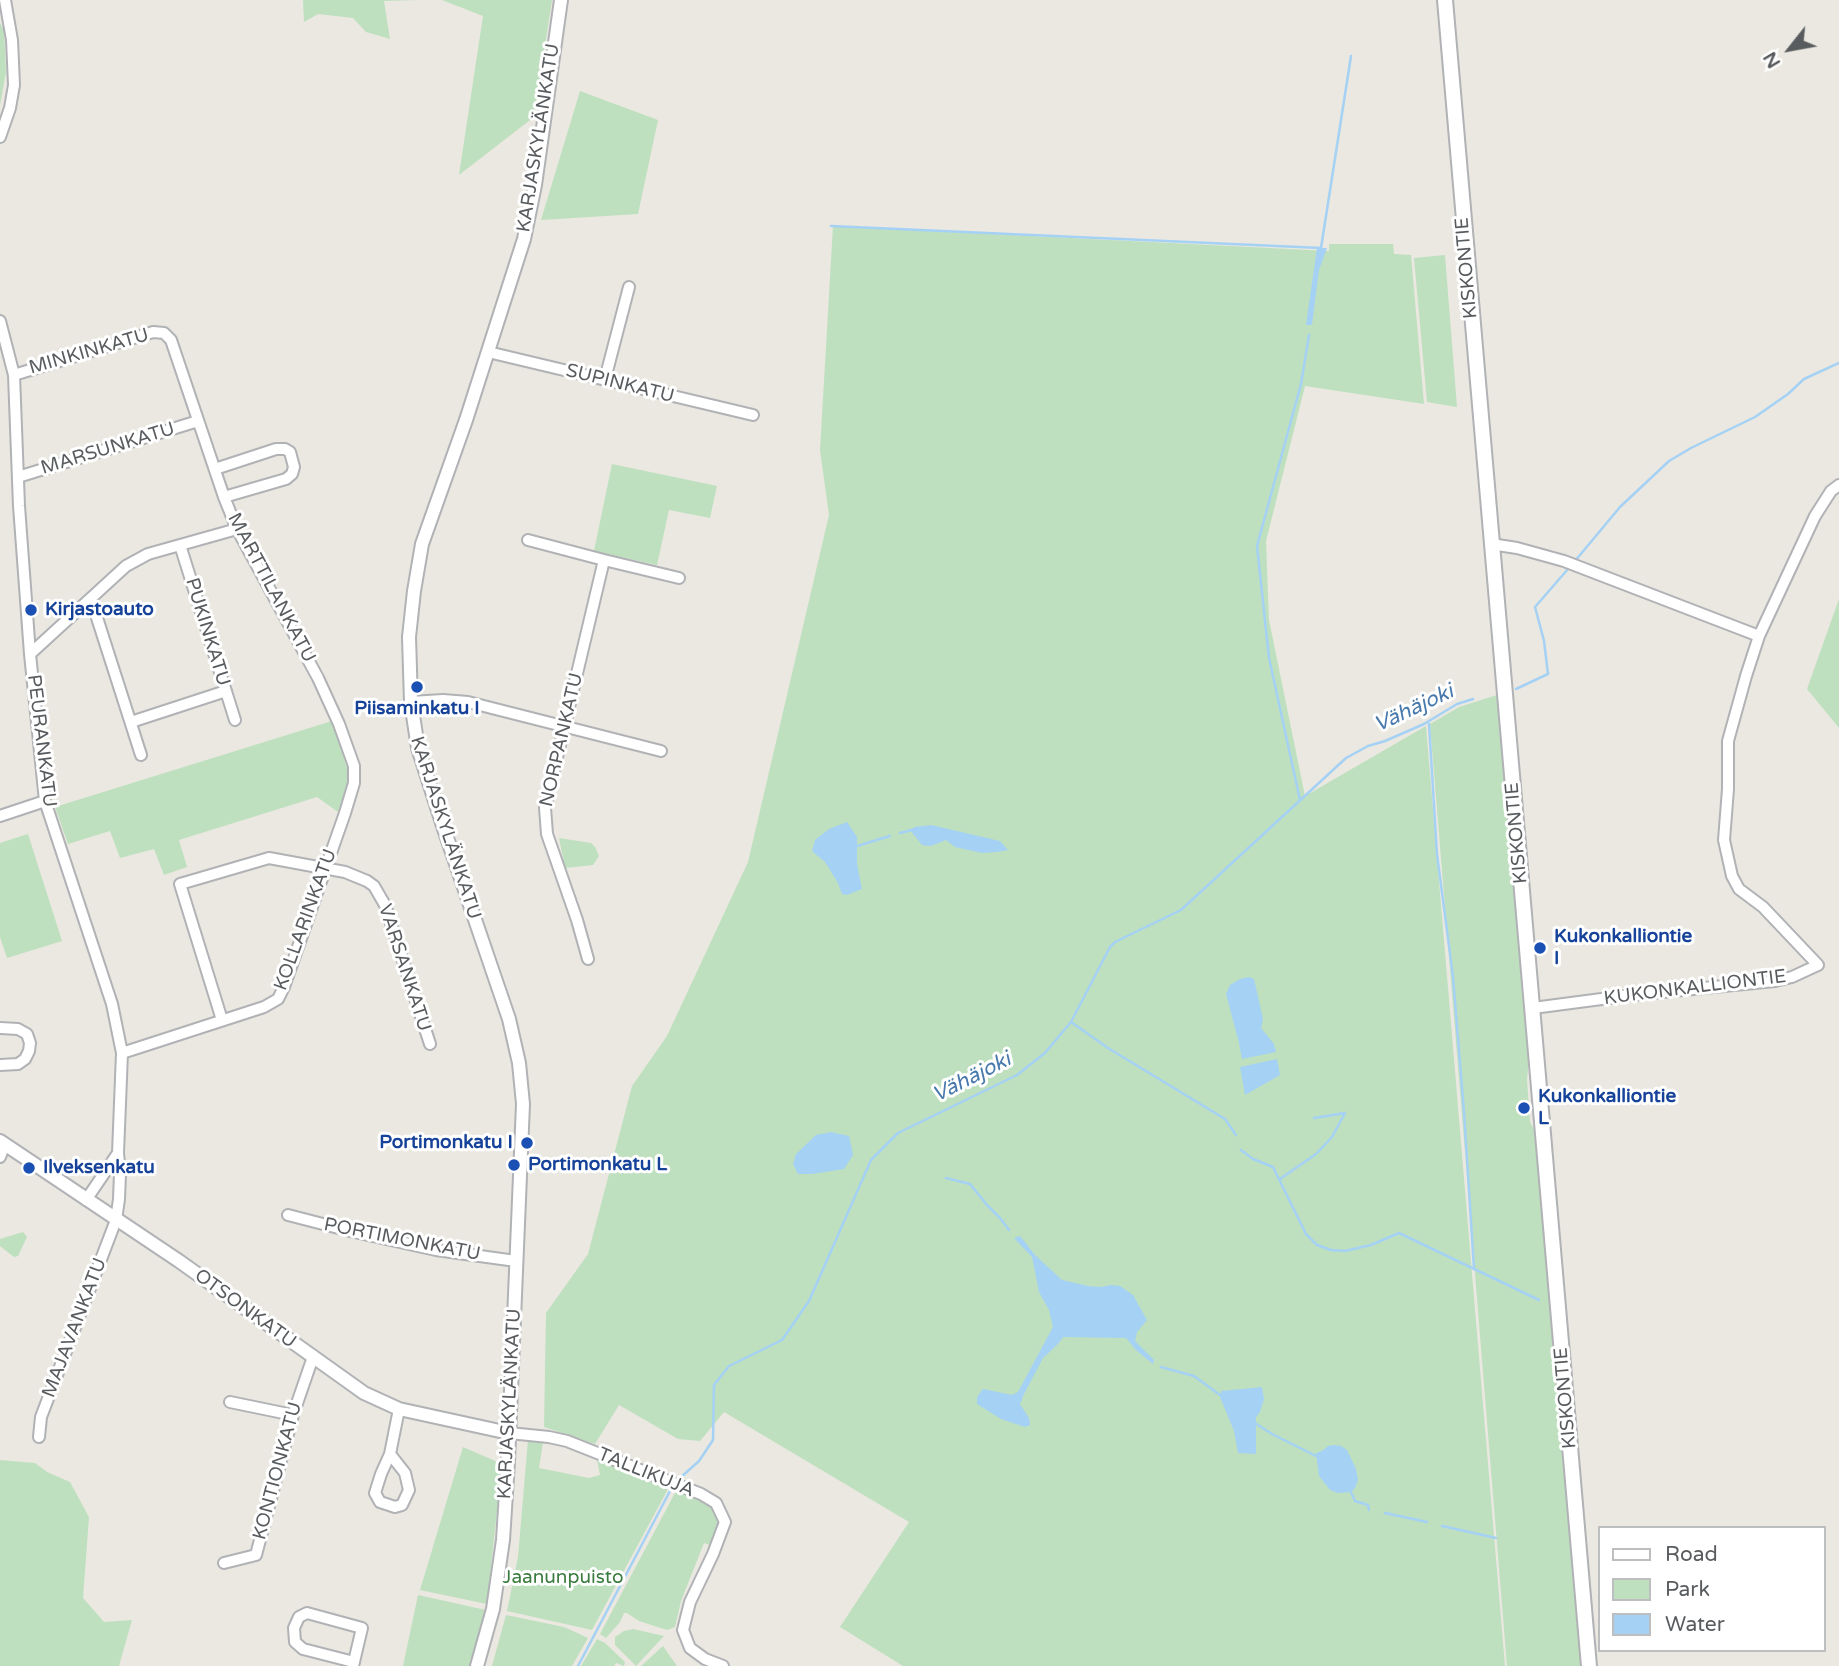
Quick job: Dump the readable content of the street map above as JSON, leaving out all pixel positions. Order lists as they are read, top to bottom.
{
  "streets": {
    "main road": ["KISKONTIE"],
    "street": [
      "KARJASKYLÄNKATU",
      "MINKINKATU",
      "SUPINKATU",
      "MARSUNKATU",
      "MARTTILANKATU",
      "PUKINKATU",
      "NORPANKATU",
      "PEURANKATU",
      "KOLLARINKATU",
      "VARSANKATU",
      "KUKONKALLIONTIE",
      "PORTIMONKATU",
      "OTSONKATU",
      "MAJAVANKATU",
      "KONTIONKATU",
      "TALLIKUJA"
    ]
  },
  "crossings": [
    ["KARJASKYLÄNKATU", "SUPINKATU"],
    ["KARJASKYLÄNKATU", "PORTIMONKATU"],
    ["KARJASKYLÄNKATU", "OTSONKATU"],
    ["KARJASKYLÄNKATU", "TALLIKUJA"],
    ["KISKONTIE", "KUKONKALLIONTIE"],
    ["MINKINKATU", "MARTTILANKATU"],
    ["MINKINKATU", "PEURANKATU"],
    ["MARSUNKATU", "MARTTILANKATU"],
    ["MARSUNKATU", "PEURANKATU"],
    ["MARTTILANKATU", "KOLLARINKATU"],
    ["PEURANKATU", "KOLLARINKATU"],
    ["PEURANKATU", "OTSONKATU"],
    ["PEURANKATU", "MAJAVANKATU"],
    ["KOLLARINKATU", "VARSANKATU"],
    ["OTSONKATU", "MAJAVANKATU"],
    ["OTSONKATU", "KONTIONKATU"],
    ["OTSONKATU", "TALLIKUJA"]
  ],
  "water": ["Vähäjoki"],
  "parks": ["Jaanunpuisto"],
  "places": [
    "Kirjastoauto",
    "Piisaminkatu I",
    "Kukonkalliontie I",
    "Kukonkalliontie L",
    "Portimonkatu I",
    "Portimonkatu L",
    "Ilveksenkatu"
  ],
  "legend": ["Road", "Park", "Water"],
  "north": "bottom left"
}
